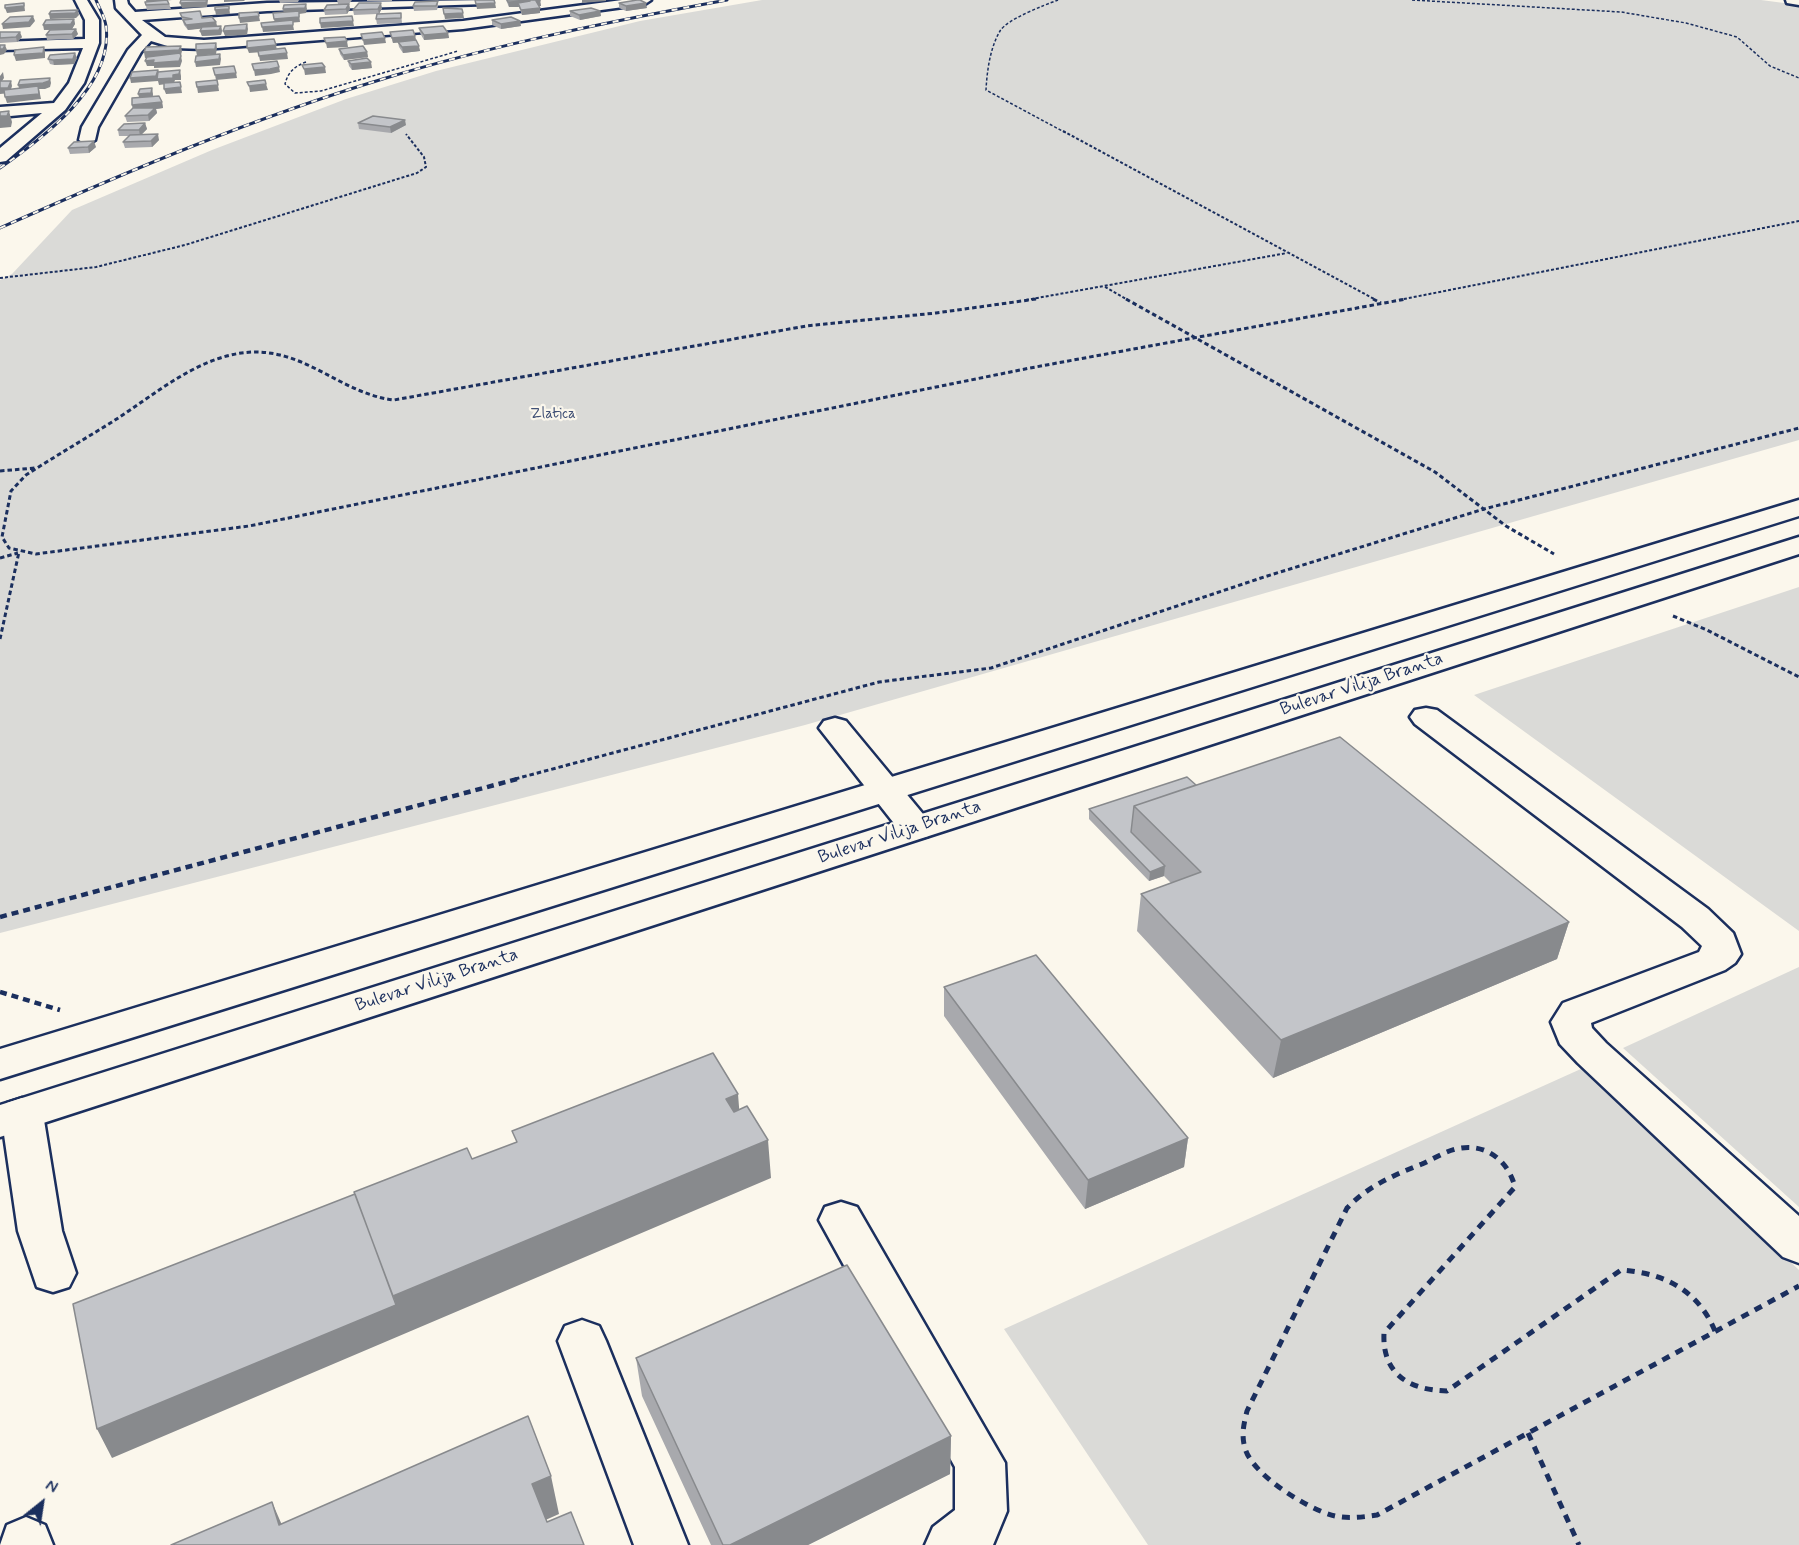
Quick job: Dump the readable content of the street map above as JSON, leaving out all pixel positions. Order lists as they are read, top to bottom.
{
  "streets": {
    "street": ["Bulevar Vilija Branta"]
  },
  "parks": ["Zlatica"],
  "north": "top right"
}
